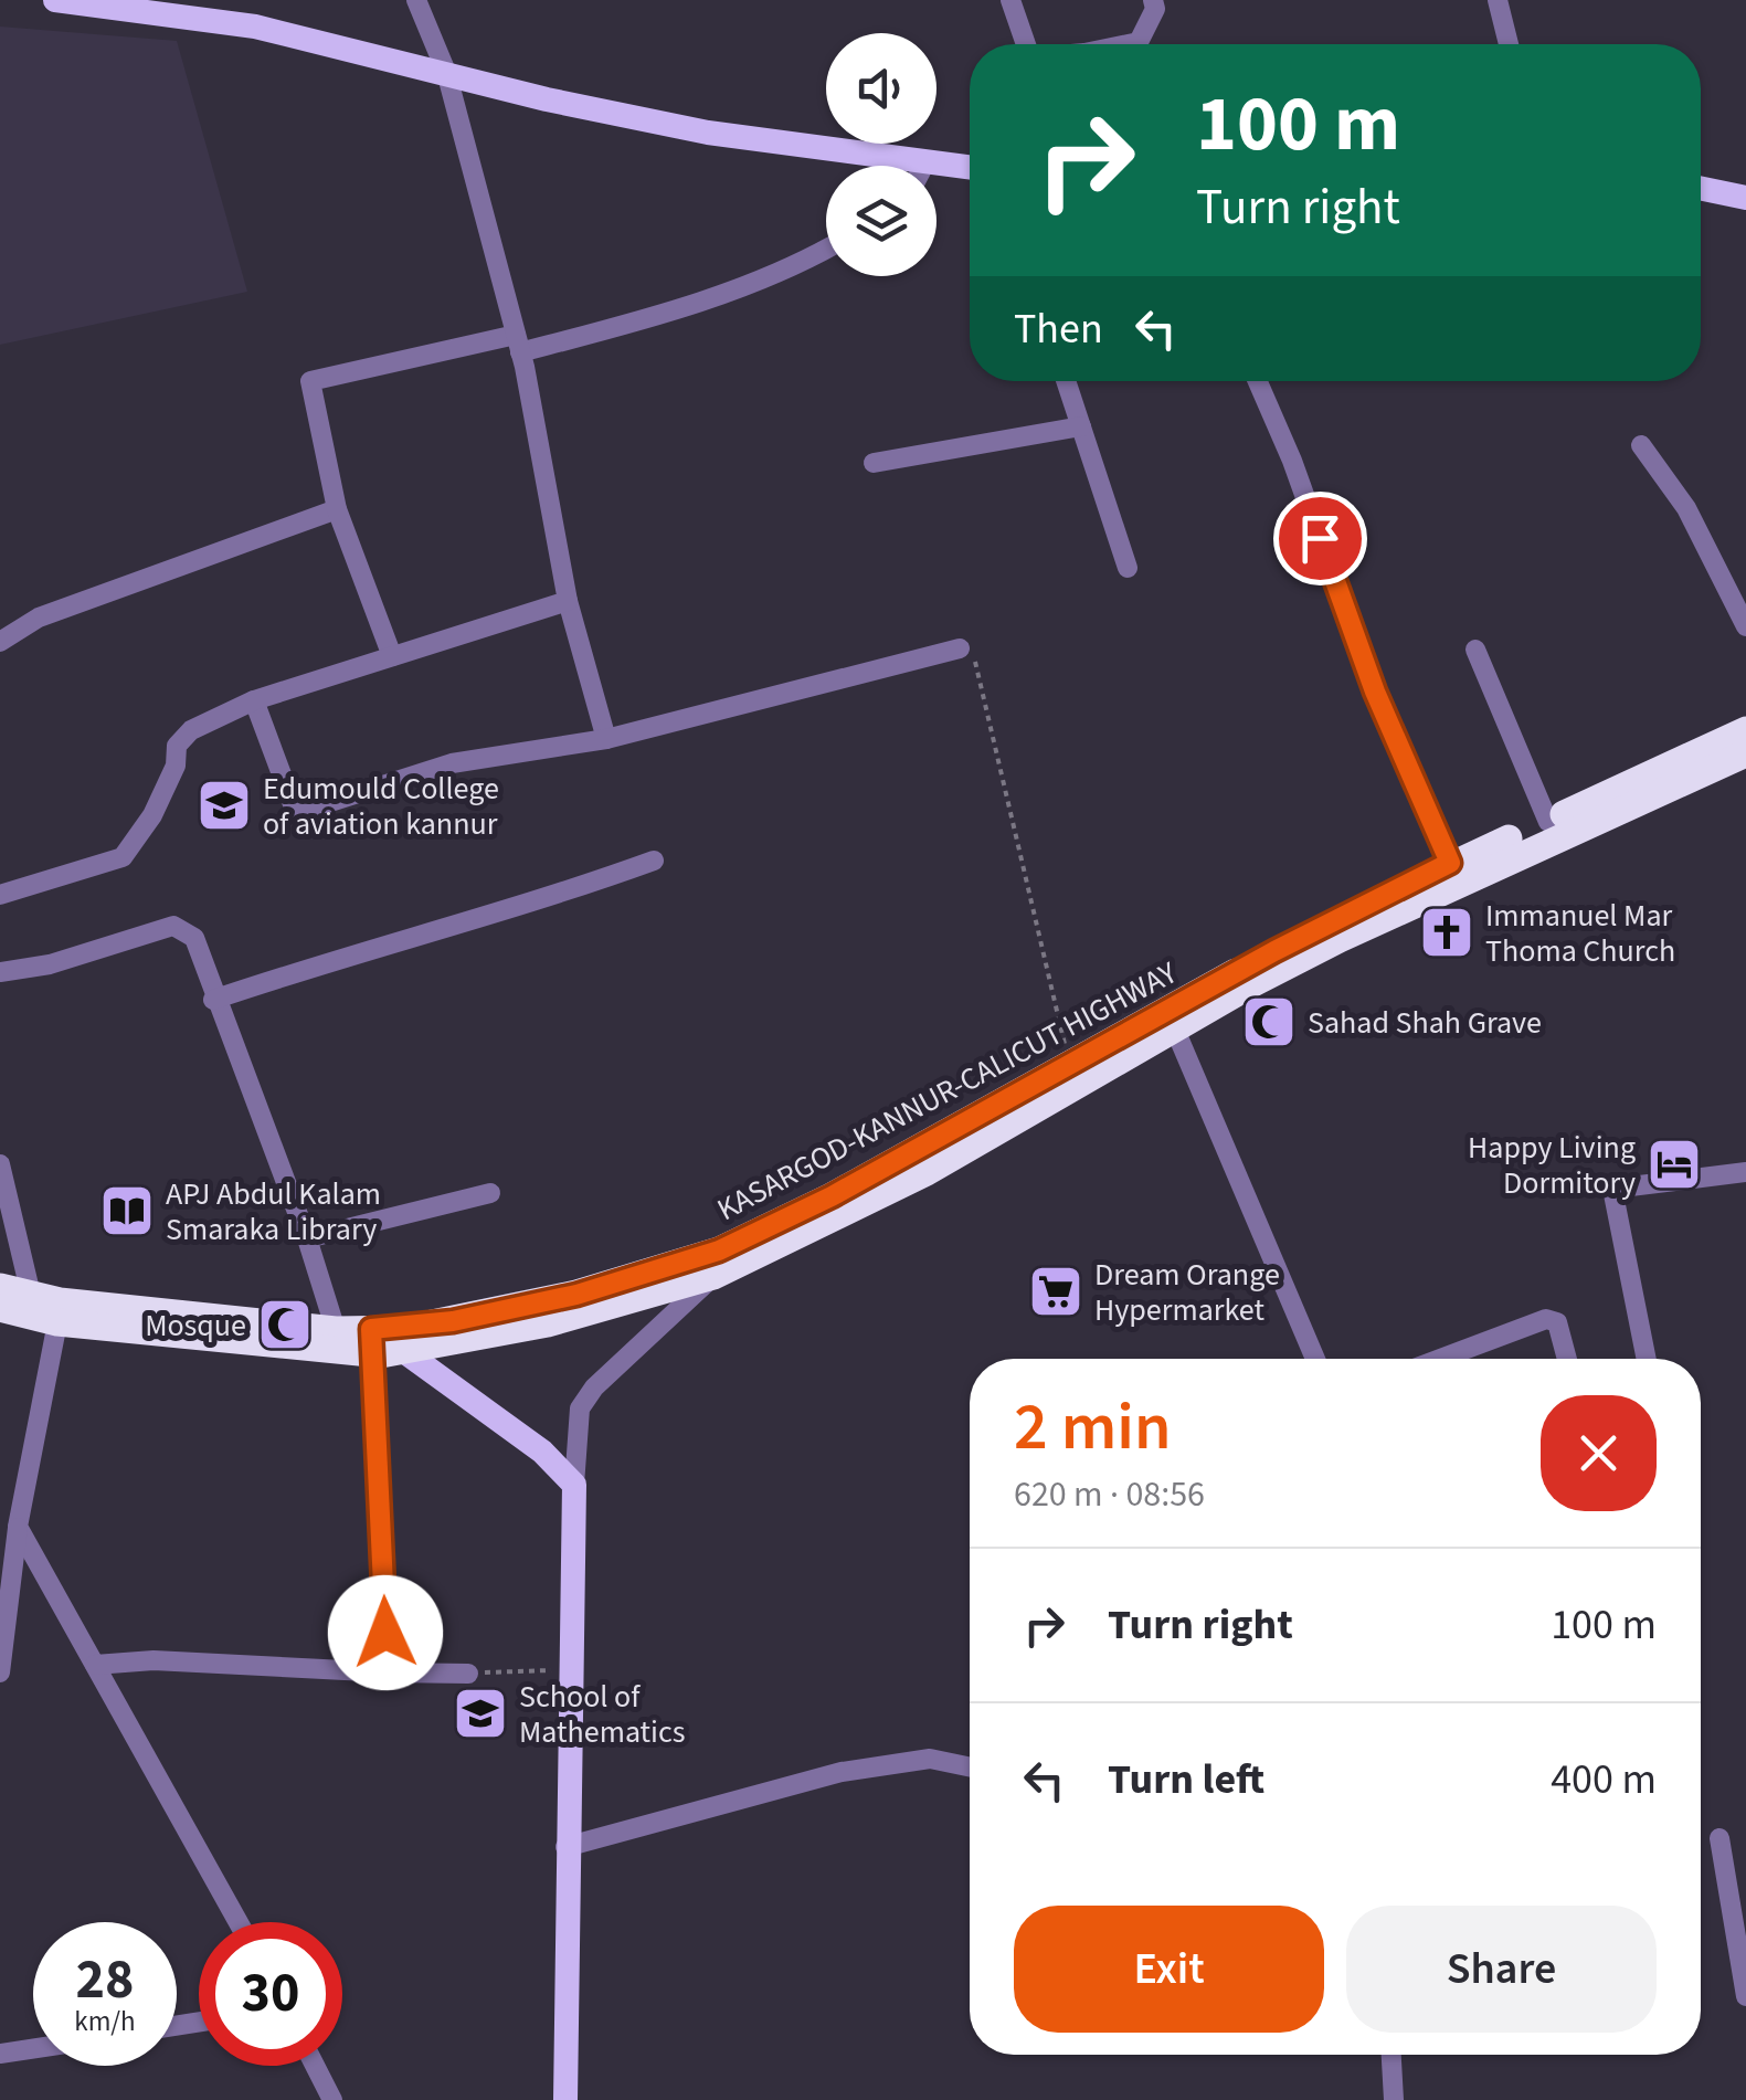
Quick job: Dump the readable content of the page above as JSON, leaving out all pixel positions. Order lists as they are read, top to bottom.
{
  "streets": {
    "highway": ["KASARGOD-KANNUR-CALICUT HIGHWAY"]
  },
  "places": {
    "school or university": ["Edumould College of aviation kannur", "School of Mathematics"],
    "church": ["Immanuel Mar Thoma Church"],
    "mosque": ["Sahad Shah Grave", "Mosque"],
    "hotel": ["Happy Living Dormitory"],
    "library": ["APJ Abdul Kalam Smaraka Library"],
    "supermarket": ["Dream Orange Hypermarket"]
  },
  "page": {
    "turn": ["100 m", "Turn right"],
    "then": "Then",
    "heading": ["2 min", "620 m · 08:56"],
    "list": [
      {
        "name": "Turn right",
        "value": "100 m"
      },
      {
        "name": "Turn left",
        "value": "400 m"
      }
    ],
    "buttons": ["Exit", "Share"],
    "speed": "28 km/h",
    "limit": "30"
  }
}
